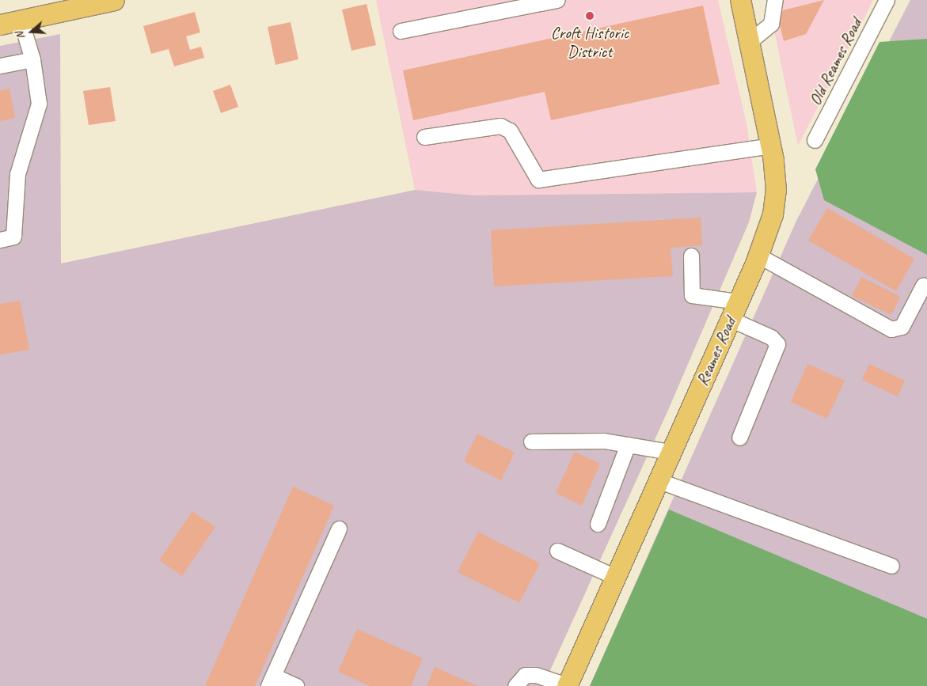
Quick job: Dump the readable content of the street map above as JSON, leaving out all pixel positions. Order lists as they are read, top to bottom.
{
  "streets": {
    "main road": ["Reames Road"],
    "street": ["Old Reames Road"]
  },
  "places": ["Croft Historic District"],
  "north": "left"
}
